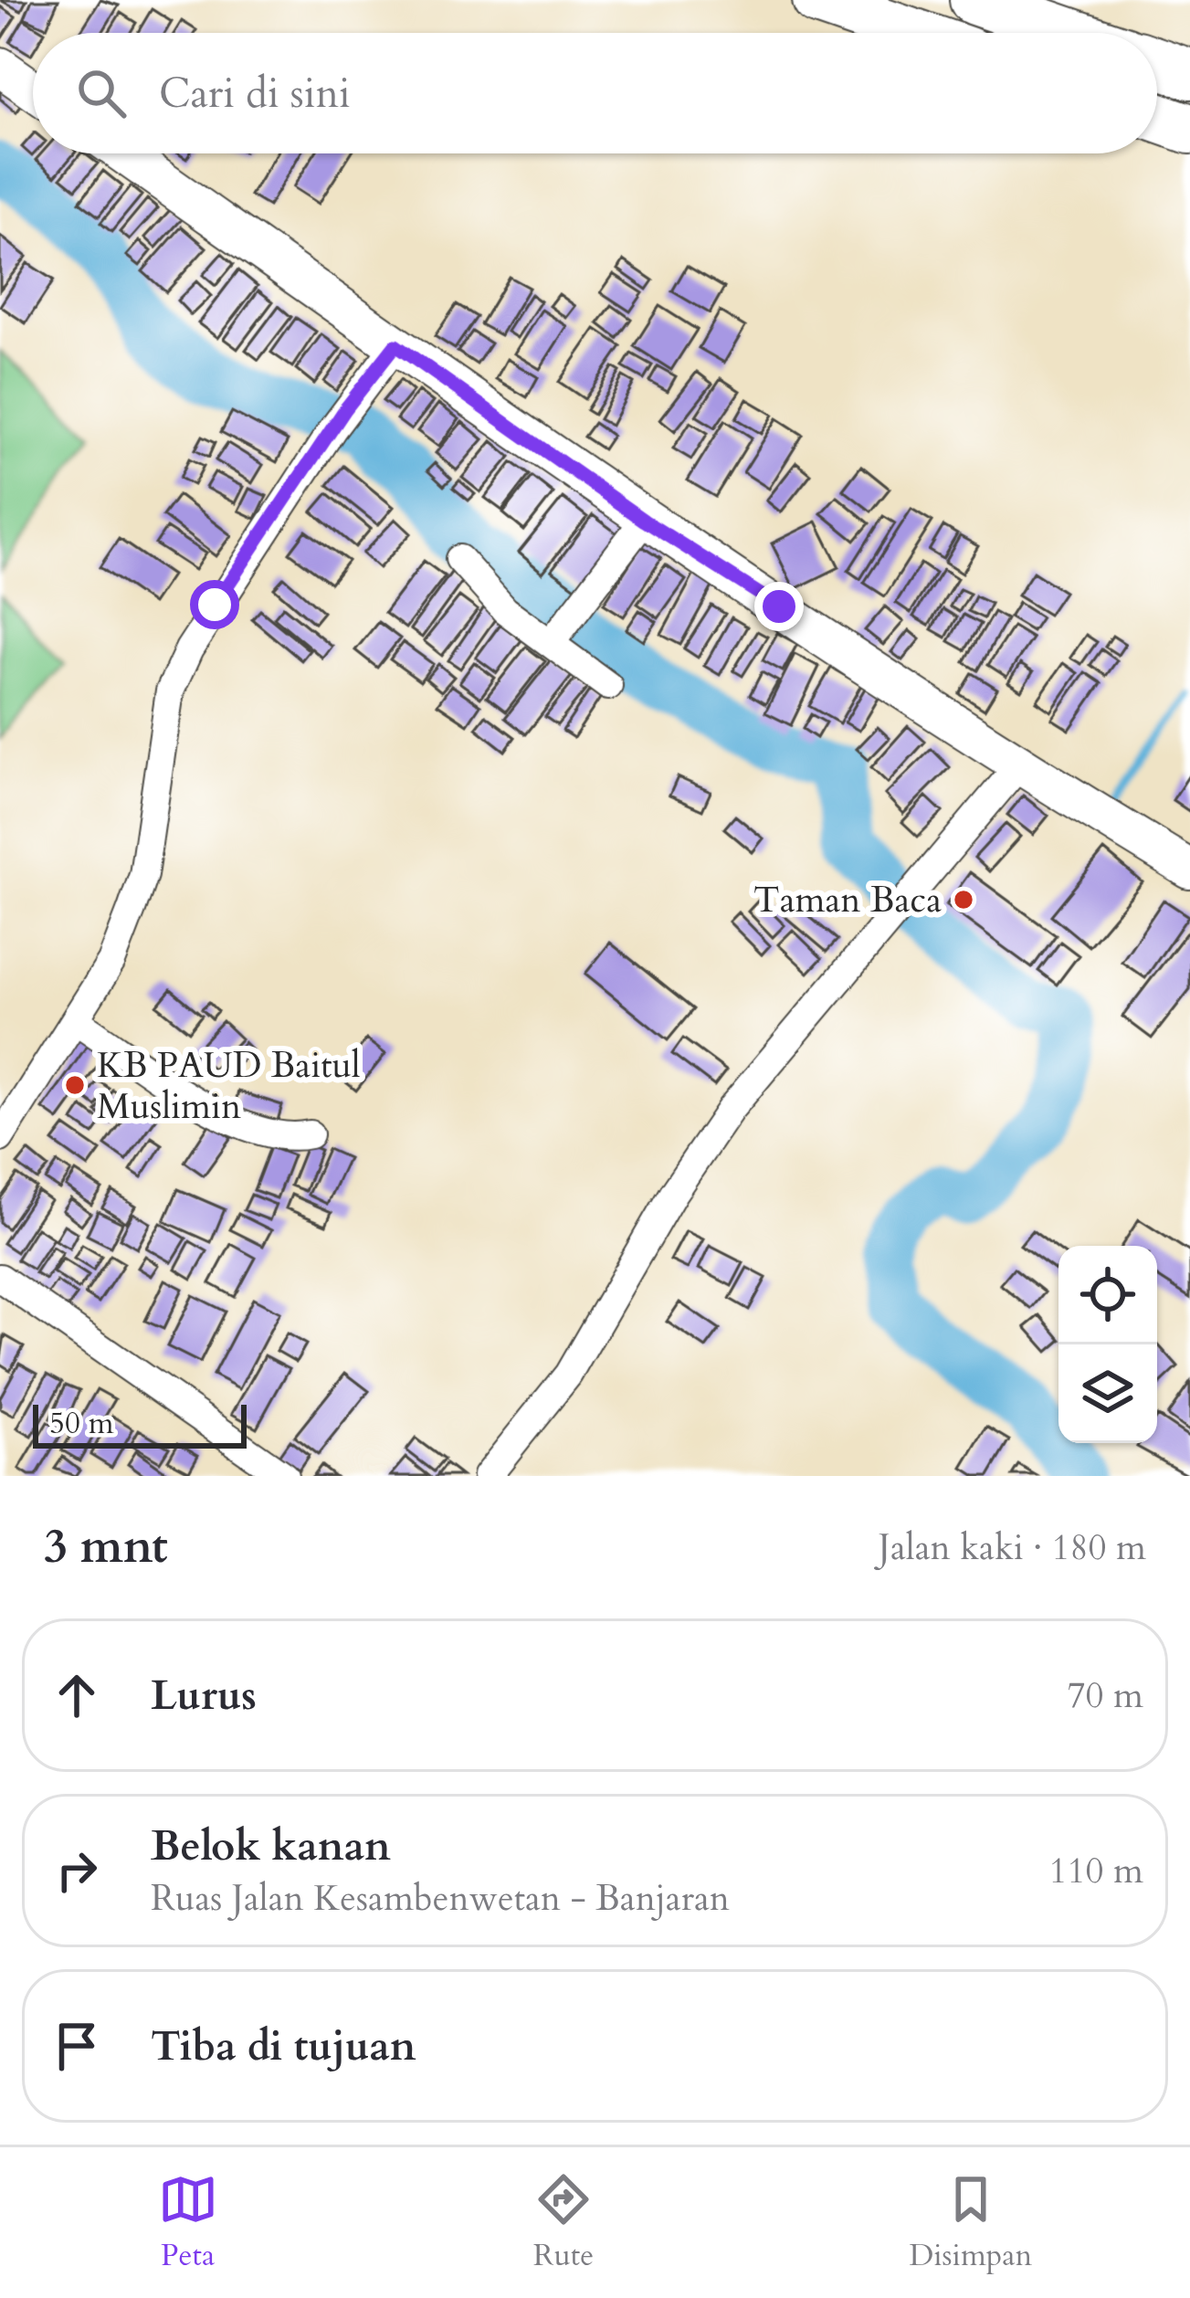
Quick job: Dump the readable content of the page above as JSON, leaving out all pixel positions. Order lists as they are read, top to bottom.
{
  "places": ["Taman Baca", "KB PAUD Baitul Muslimin"],
  "scale_bar": "50 m",
  "page": {
    "search": "Cari di sini",
    "scale": "50 m",
    "heading": ["3 mnt", "Jalan kaki · 180 m"],
    "list": [
      ["Lurus", "70 m"],
      ["Belok kanan", "Ruas Jalan Kesambenwetan - Banjaran", "110 m"],
      "Tiba di tujuan"
    ],
    "nav": ["Peta", "Rute", "Disimpan"]
  }
}
